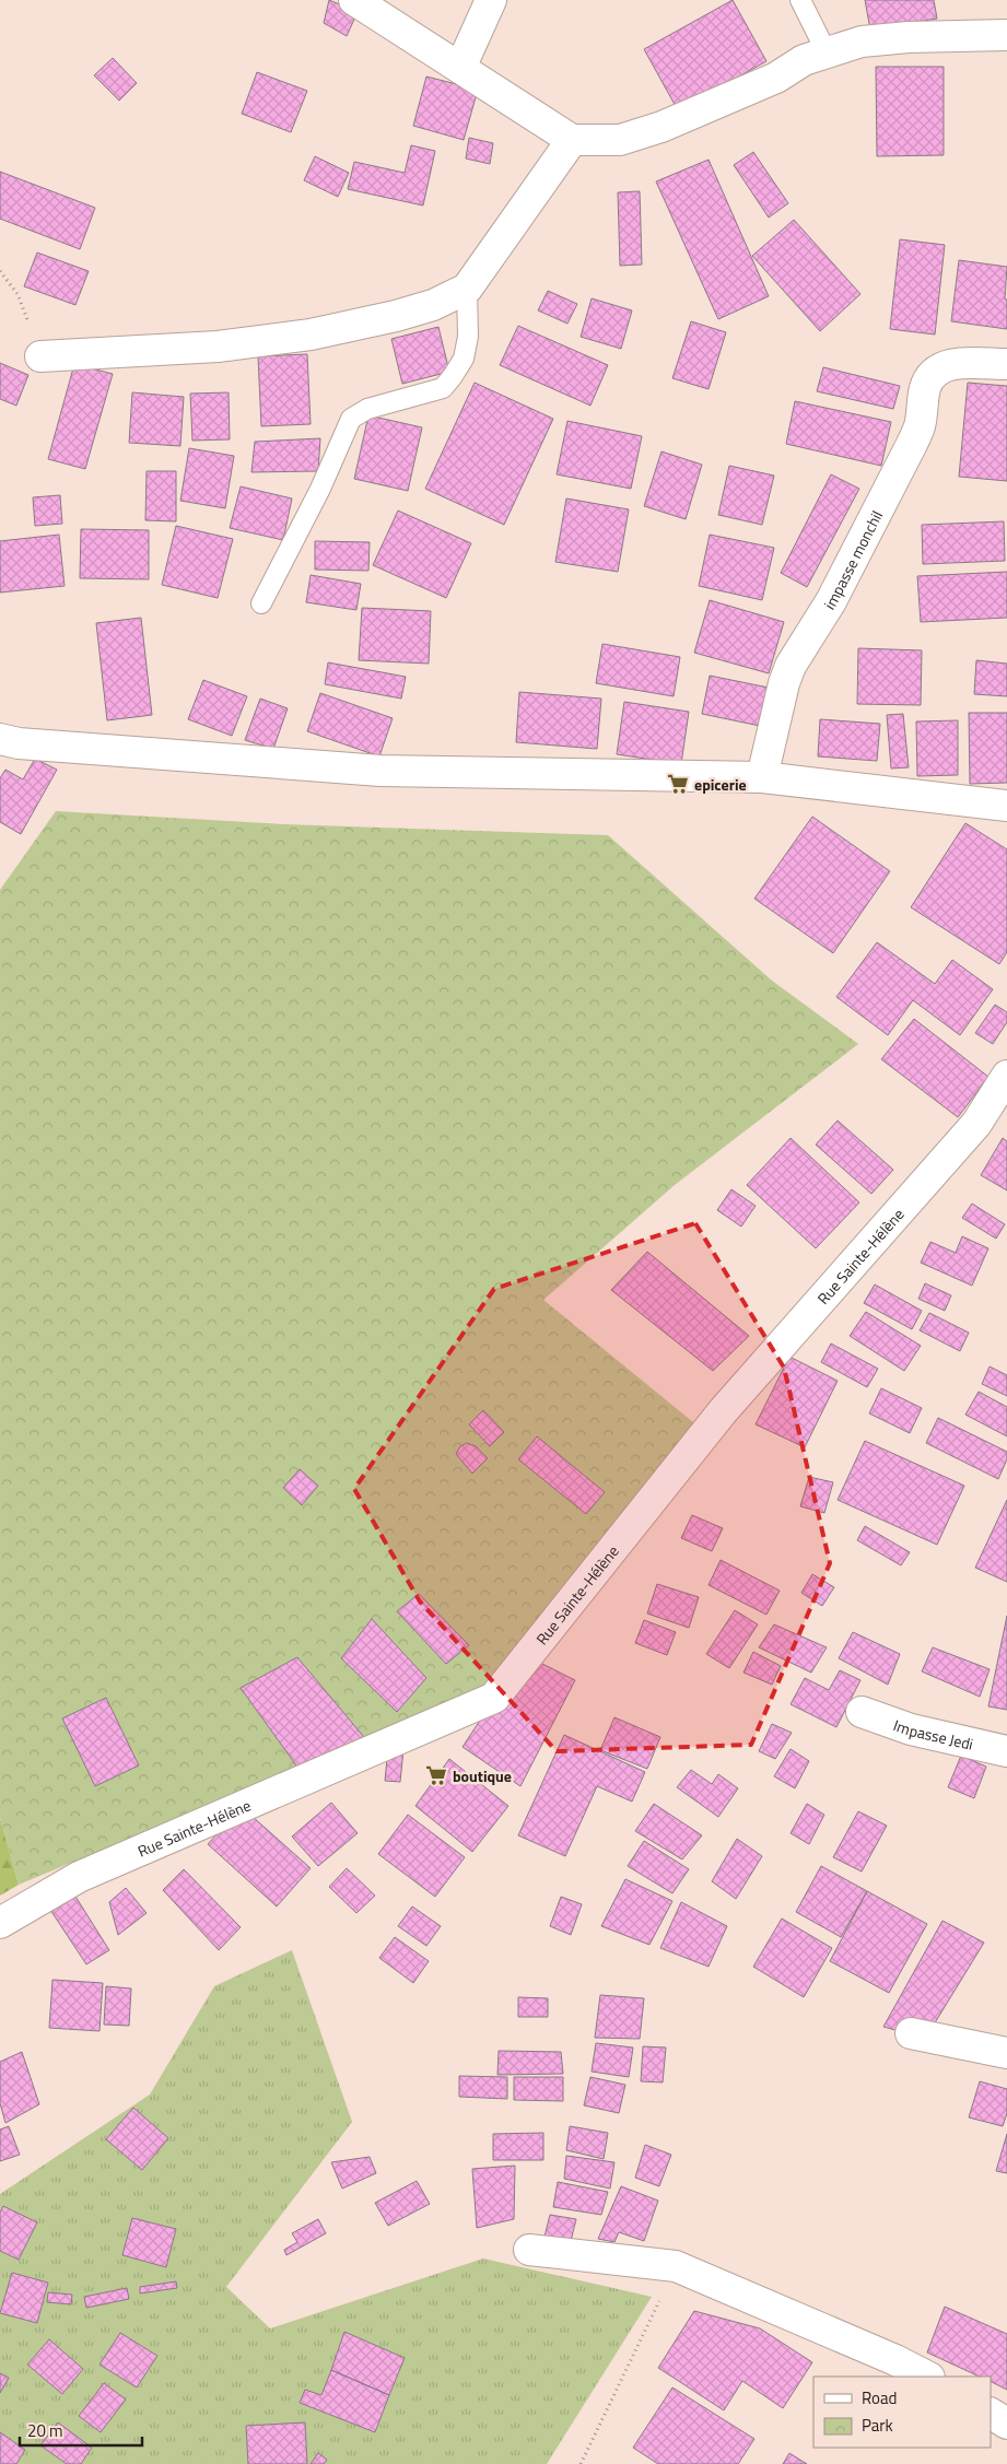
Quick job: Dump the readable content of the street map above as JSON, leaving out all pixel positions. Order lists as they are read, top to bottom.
{
  "streets": {
    "street": ["impasse monchil", "Rue Sainte-Hélène", "Impasse Jedi"]
  },
  "places": {
    "supermarket": ["epicerie", "boutique"]
  },
  "legend": ["Road", "Park"],
  "scale_bar": "20 m"
}
